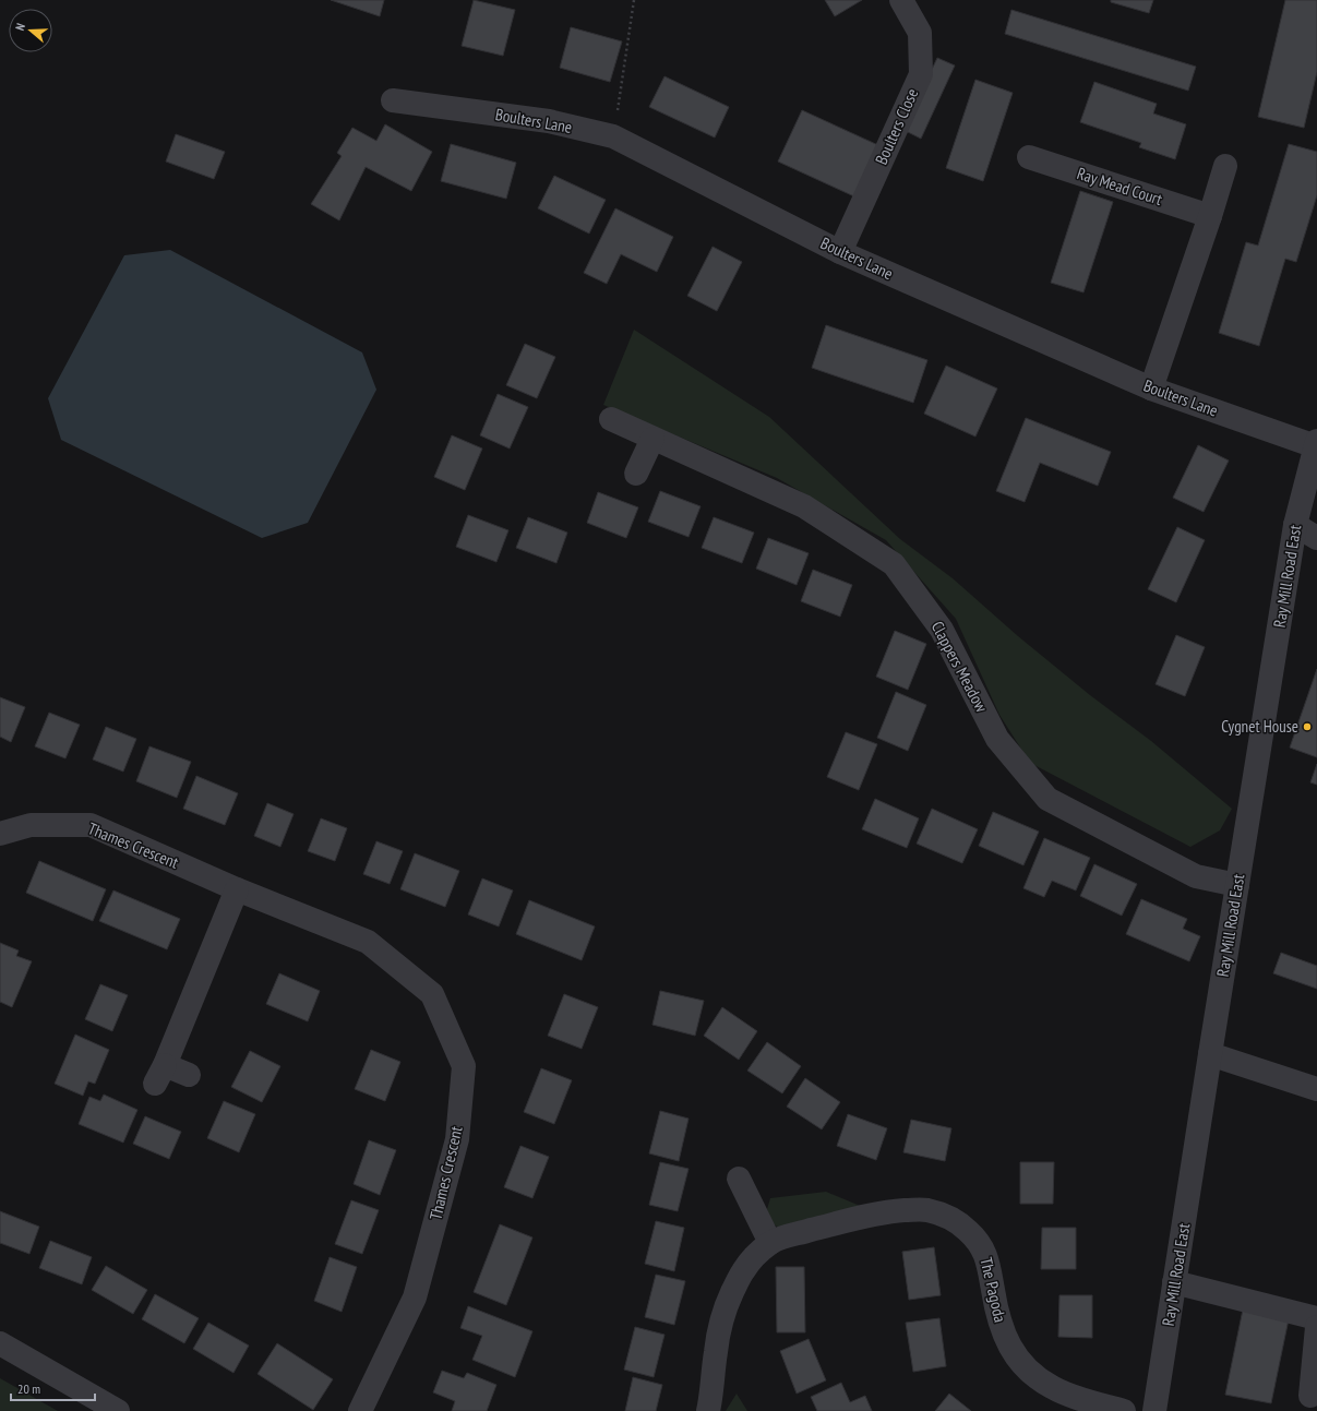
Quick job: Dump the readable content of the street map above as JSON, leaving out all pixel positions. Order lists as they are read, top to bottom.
{
  "streets": {
    "street": [
      "Boulters Lane",
      "Boulters Close",
      "Ray Mead Court",
      "Ray Mill Road East",
      "Clappers Meadow",
      "Thames Crescent",
      "The Pagoda"
    ]
  },
  "crossings": [
    ["Boulters Lane", "Boulters Close"],
    ["Boulters Lane", "Ray Mill Road East"],
    ["Ray Mill Road East", "Clappers Meadow"]
  ],
  "places": ["Cygnet House"],
  "scale_bar": "20 m",
  "north": "left"
}
